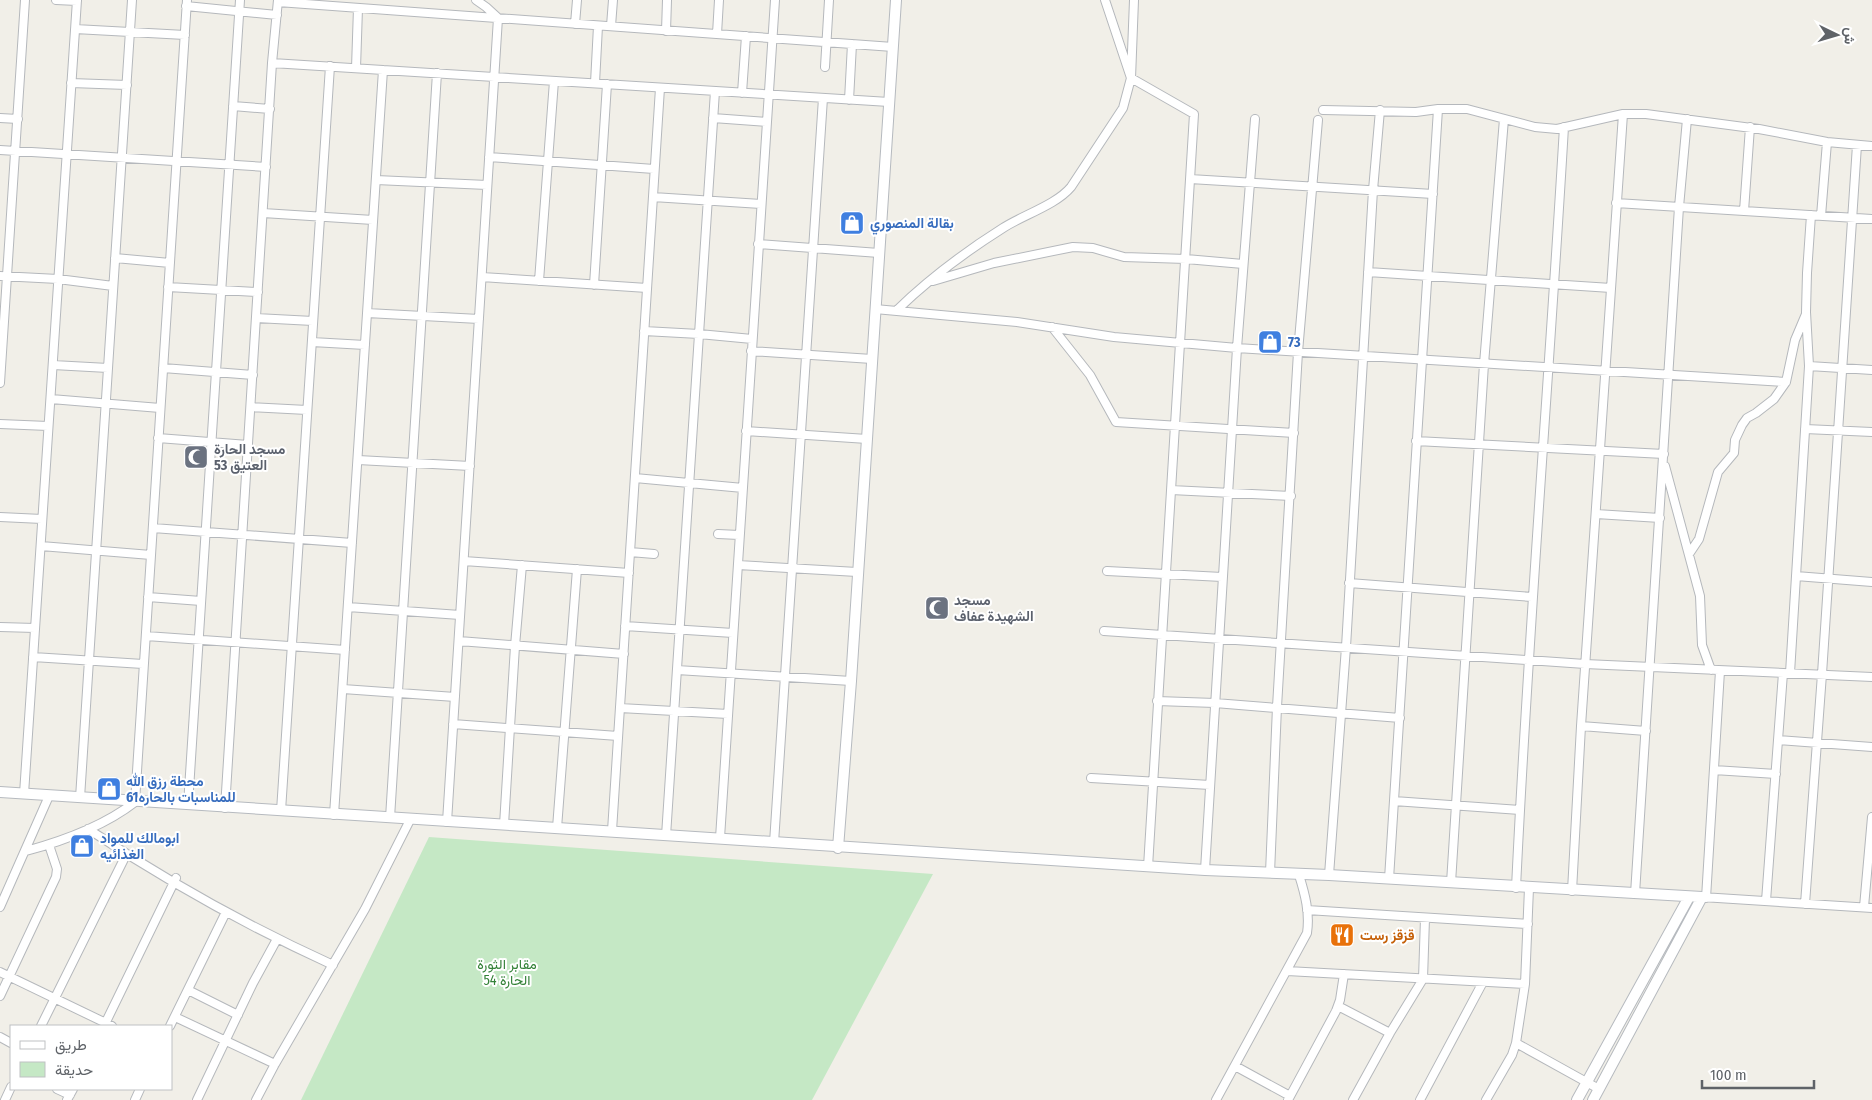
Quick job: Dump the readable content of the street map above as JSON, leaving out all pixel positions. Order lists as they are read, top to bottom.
{
  "parks": ["مقابر الثورة الحارة 54"],
  "places": {
    "shop": [
      "بقالة المنصوري",
      "73",
      "محطة رزق الله للمناسبات بالحاره61",
      "ابومالك للمواد الغذائيه"
    ],
    "mosque": ["مسجد الحارة 53 العتيق", "مسجد الشهيدة عفاف"],
    "restaurant": ["قزقز رست"]
  },
  "legend": ["طريق", "حديقة"],
  "scale_bar": "100 m",
  "north": "right"
}
